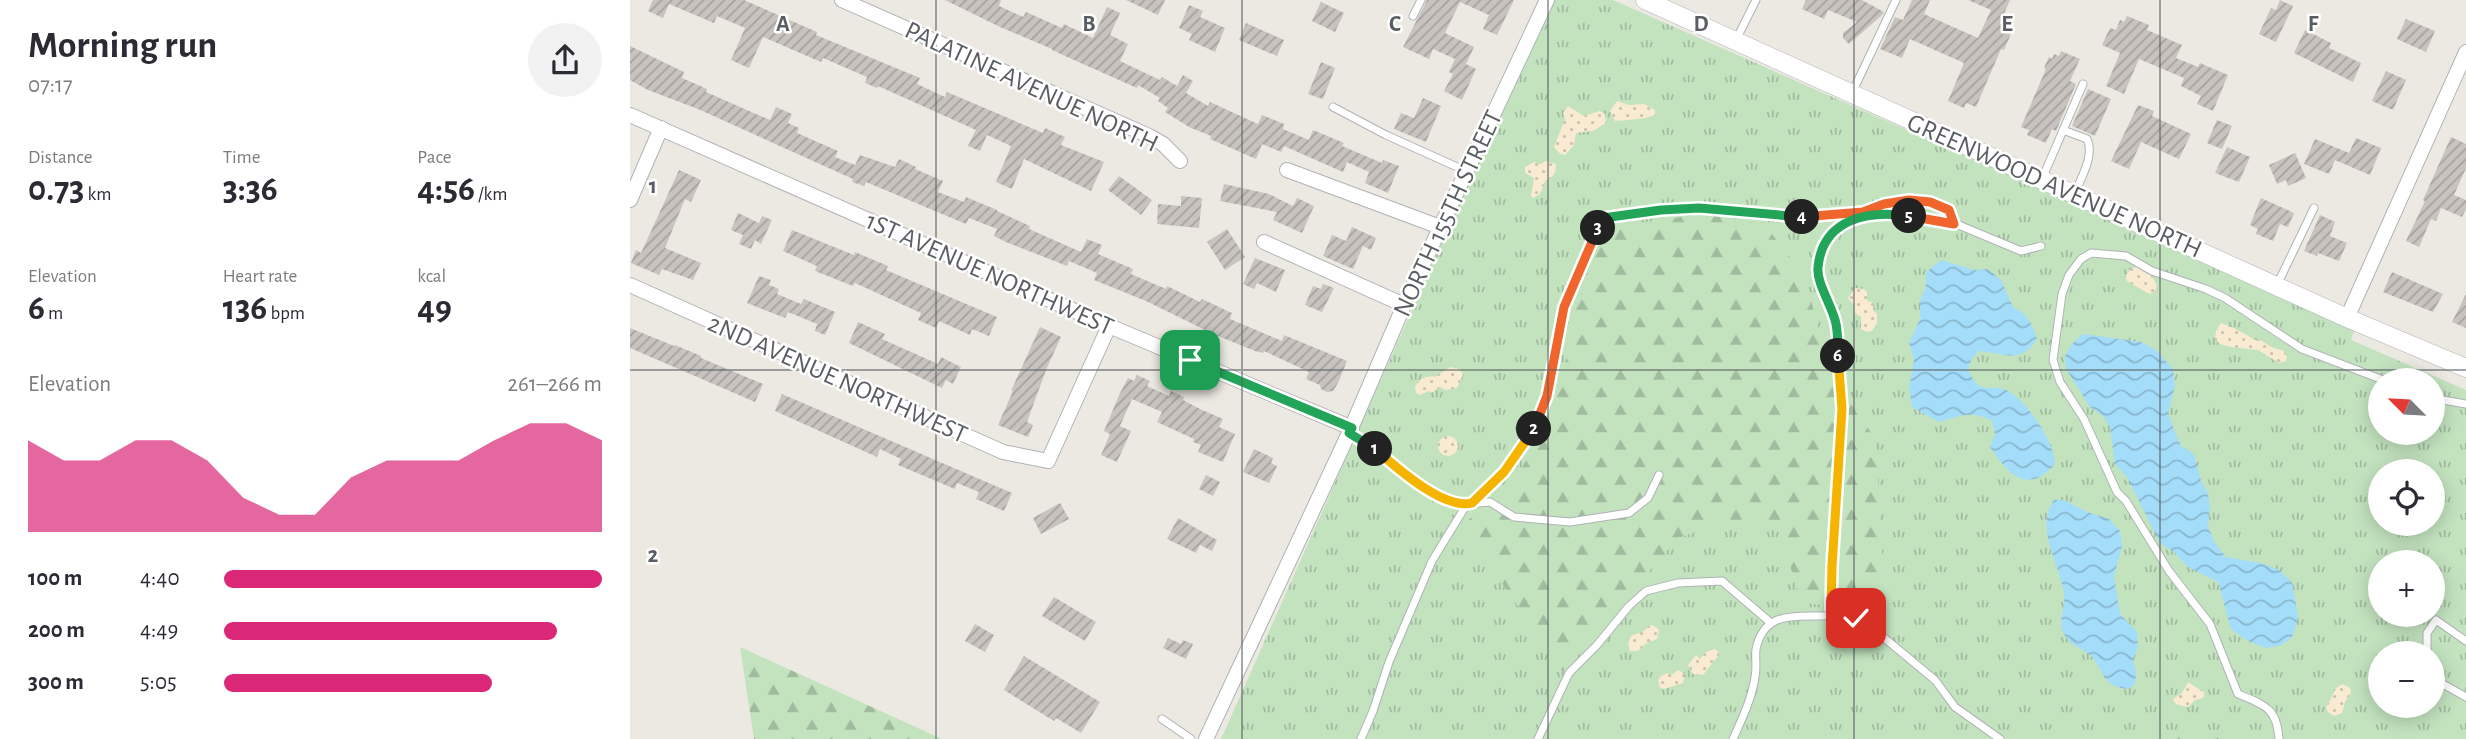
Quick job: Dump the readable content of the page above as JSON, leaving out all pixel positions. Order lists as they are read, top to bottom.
{
  "streets": {
    "street": [
      "PALATINE AVENUE NORTH",
      "GREENWOOD AVENUE NORTH",
      "NORTH 155TH STREET",
      "1ST AVENUE NORTHWEST",
      "2ND AVENUE NORTHWEST"
    ]
  },
  "crossings": [
    ["NORTH 155TH STREET", "1ST AVENUE NORTHWEST"],
    ["1ST AVENUE NORTHWEST", "2ND AVENUE NORTHWEST"]
  ],
  "north": "top left",
  "page": {
    "heading": ["Morning run", "07:17"],
    "stats": [
      ["Distance", "0.73 km"],
      ["Time", "3:36"],
      ["Pace", "4:56 /km"],
      ["Elevation", "6 m"],
      ["Heart rate", "136 bpm"],
      ["kcal", "49"]
    ],
    "pins": [
      "5",
      "4",
      "3",
      "6",
      "2",
      "1"
    ],
    "chart": ["Elevation", "261–266 m"],
    "map_buttons": ["+", "−"],
    "list": [
      {
        "name": "100 m",
        "note": "4:40"
      },
      {
        "name": "200 m",
        "note": "4:49"
      },
      {
        "name": "300 m",
        "note": "5:05"
      }
    ]
  },
  "grid": {
    "columns": [
      "A",
      "B",
      "C",
      "D",
      "E",
      "F"
    ],
    "rows": ["1", "2"]
  }
}
